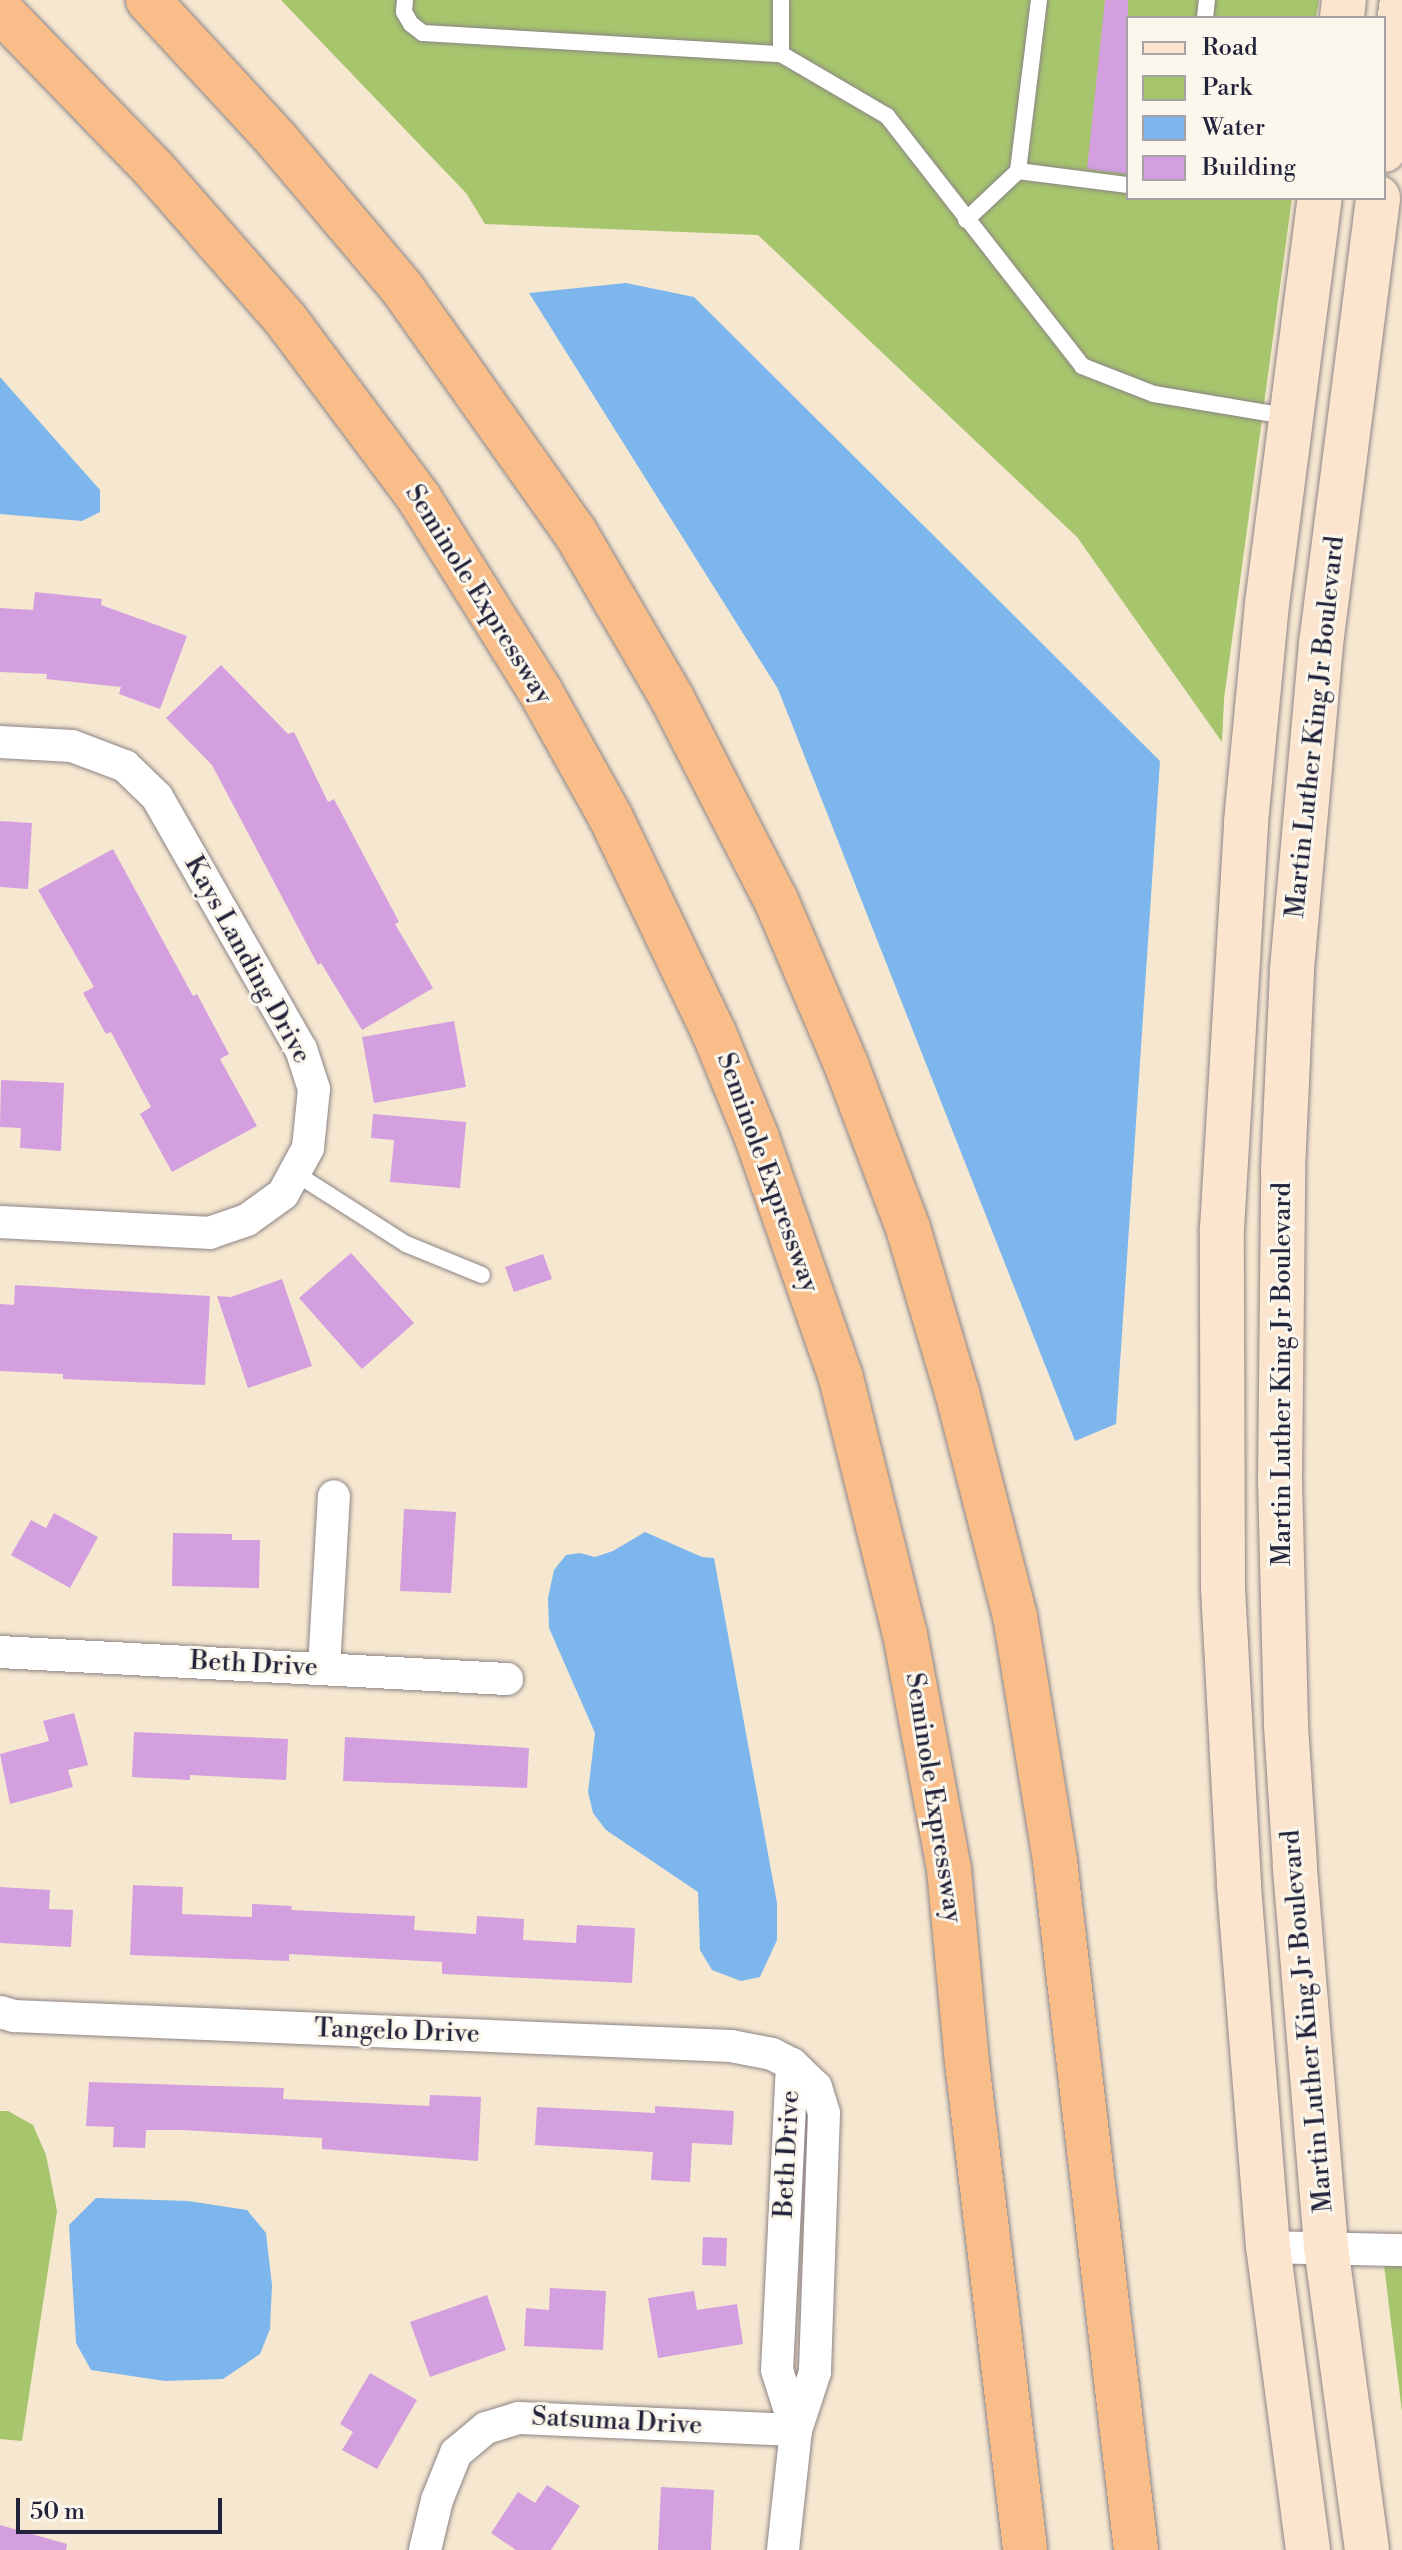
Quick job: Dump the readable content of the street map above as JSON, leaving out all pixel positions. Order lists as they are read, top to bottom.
{
  "streets": {
    "highway": ["Seminole Expressway"],
    "main road": ["Martin Luther King Jr Boulevard"],
    "street": [
      "Kays Landing Drive",
      "Beth Drive",
      "Tangelo Drive",
      "Satsuma Drive"
    ]
  },
  "crossings": [
    ["Beth Drive", "Tangelo Drive"],
    ["Beth Drive", "Satsuma Drive"]
  ],
  "legend": [
    "Road",
    "Park",
    "Water",
    "Building"
  ],
  "scale_bar": "50 m"
}
